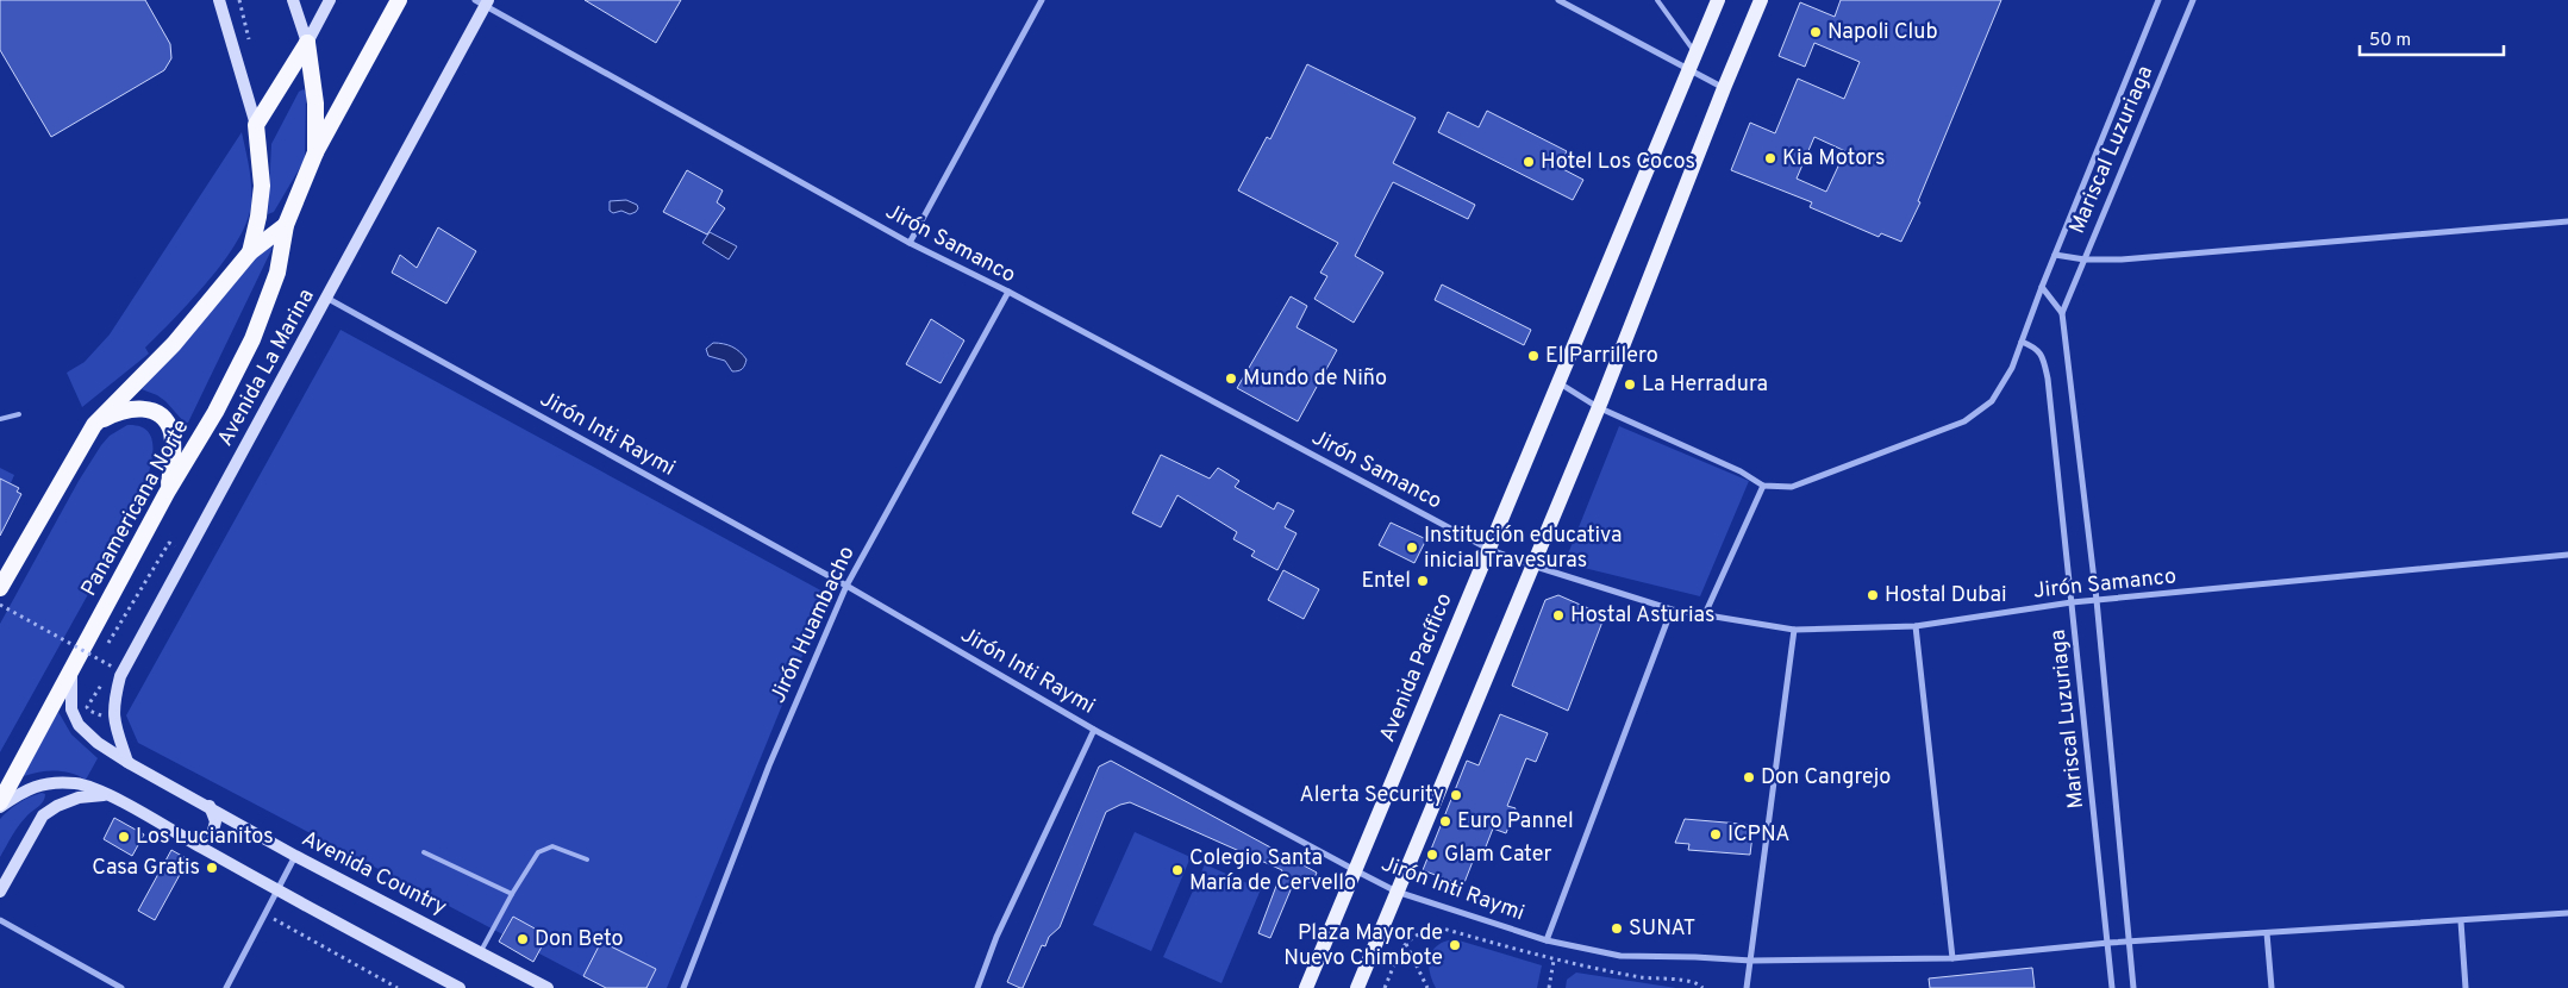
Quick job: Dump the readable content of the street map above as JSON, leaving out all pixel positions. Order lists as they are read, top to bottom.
{
  "streets": {
    "highway": ["Panamericana Norte"],
    "main road": ["Avenida La Marina", "Avenida Pacífico", "Avenida Country"],
    "street": [
      "Mariscal Luzuriaga",
      "Jirón Samanco",
      "Jirón Inti Raymi",
      "Jirón Huambacho"
    ]
  },
  "crossings": [
    ["Mariscal Luzuriaga", "Jirón Samanco"],
    ["Mariscal Luzuriaga", "Jirón Inti Raymi"],
    ["Jirón Samanco", "Avenida La Marina"],
    ["Jirón Samanco", "Jirón Huambacho"],
    ["Jirón Samanco", "Avenida Pacífico"],
    ["Avenida La Marina", "Jirón Inti Raymi"],
    ["Avenida La Marina", "Avenida Country"],
    ["Jirón Inti Raymi", "Jirón Huambacho"],
    ["Jirón Inti Raymi", "Avenida Pacífico"],
    ["Panamericana Norte", "Avenida Country"]
  ],
  "places": [
    "Napoli Club",
    "Kia Motors",
    "Hotel Los Cocos",
    "El Parrillero",
    "Mundo de Niño",
    "La Herradura",
    "Institución educativa inicial Travesuras",
    "Entel",
    "Hostal Dubai",
    "Hostal Asturias",
    "Don Cangrejo",
    "Alerta Security",
    "Euro Pannel",
    "ICPNA",
    "Los Lucianitos",
    "Glam Cater",
    "Casa Gratis",
    "Colegio Santa María de Cervello",
    "SUNAT",
    "Don Beto",
    "Plaza Mayor de Nuevo Chimbote"
  ],
  "scale_bar": "50 m"
}
